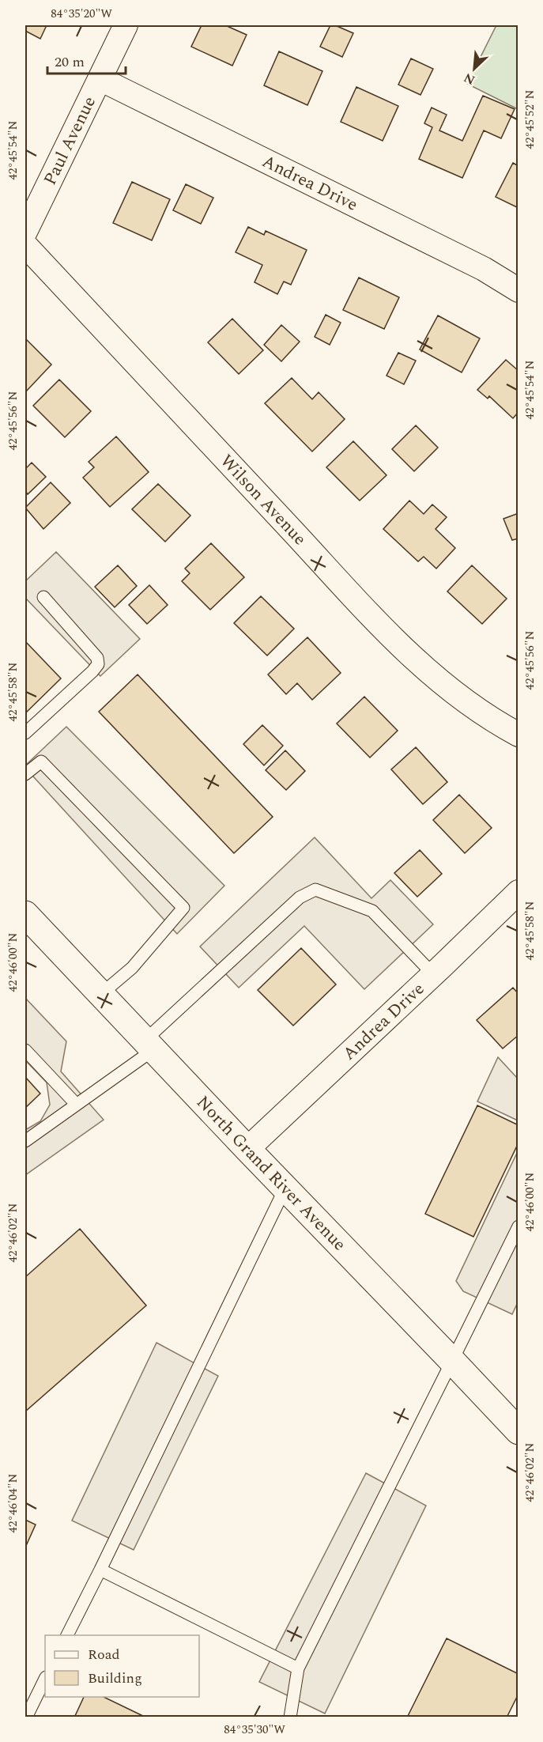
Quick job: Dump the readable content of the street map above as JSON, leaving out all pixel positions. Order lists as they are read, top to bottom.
{
  "streets": {
    "main road": ["North Grand River Avenue"],
    "street": ["Paul Avenue", "Andrea Drive", "Wilson Avenue"]
  },
  "crossings": [
    ["Paul Avenue", "Andrea Drive"],
    ["Andrea Drive", "North Grand River Avenue"]
  ],
  "legend": ["Road", "Building"],
  "scale_bar": "20 m",
  "north": "bottom left",
  "coordinates": [
    "84°35'20\"W",
    "42°45'52\"N",
    "42°45'54\"N",
    "42°45'56\"N",
    "42°45'58\"N",
    "42°46'00\"N",
    "42°46'02\"N",
    "42°46'04\"N",
    "84°35'30\"W"
  ]
}
